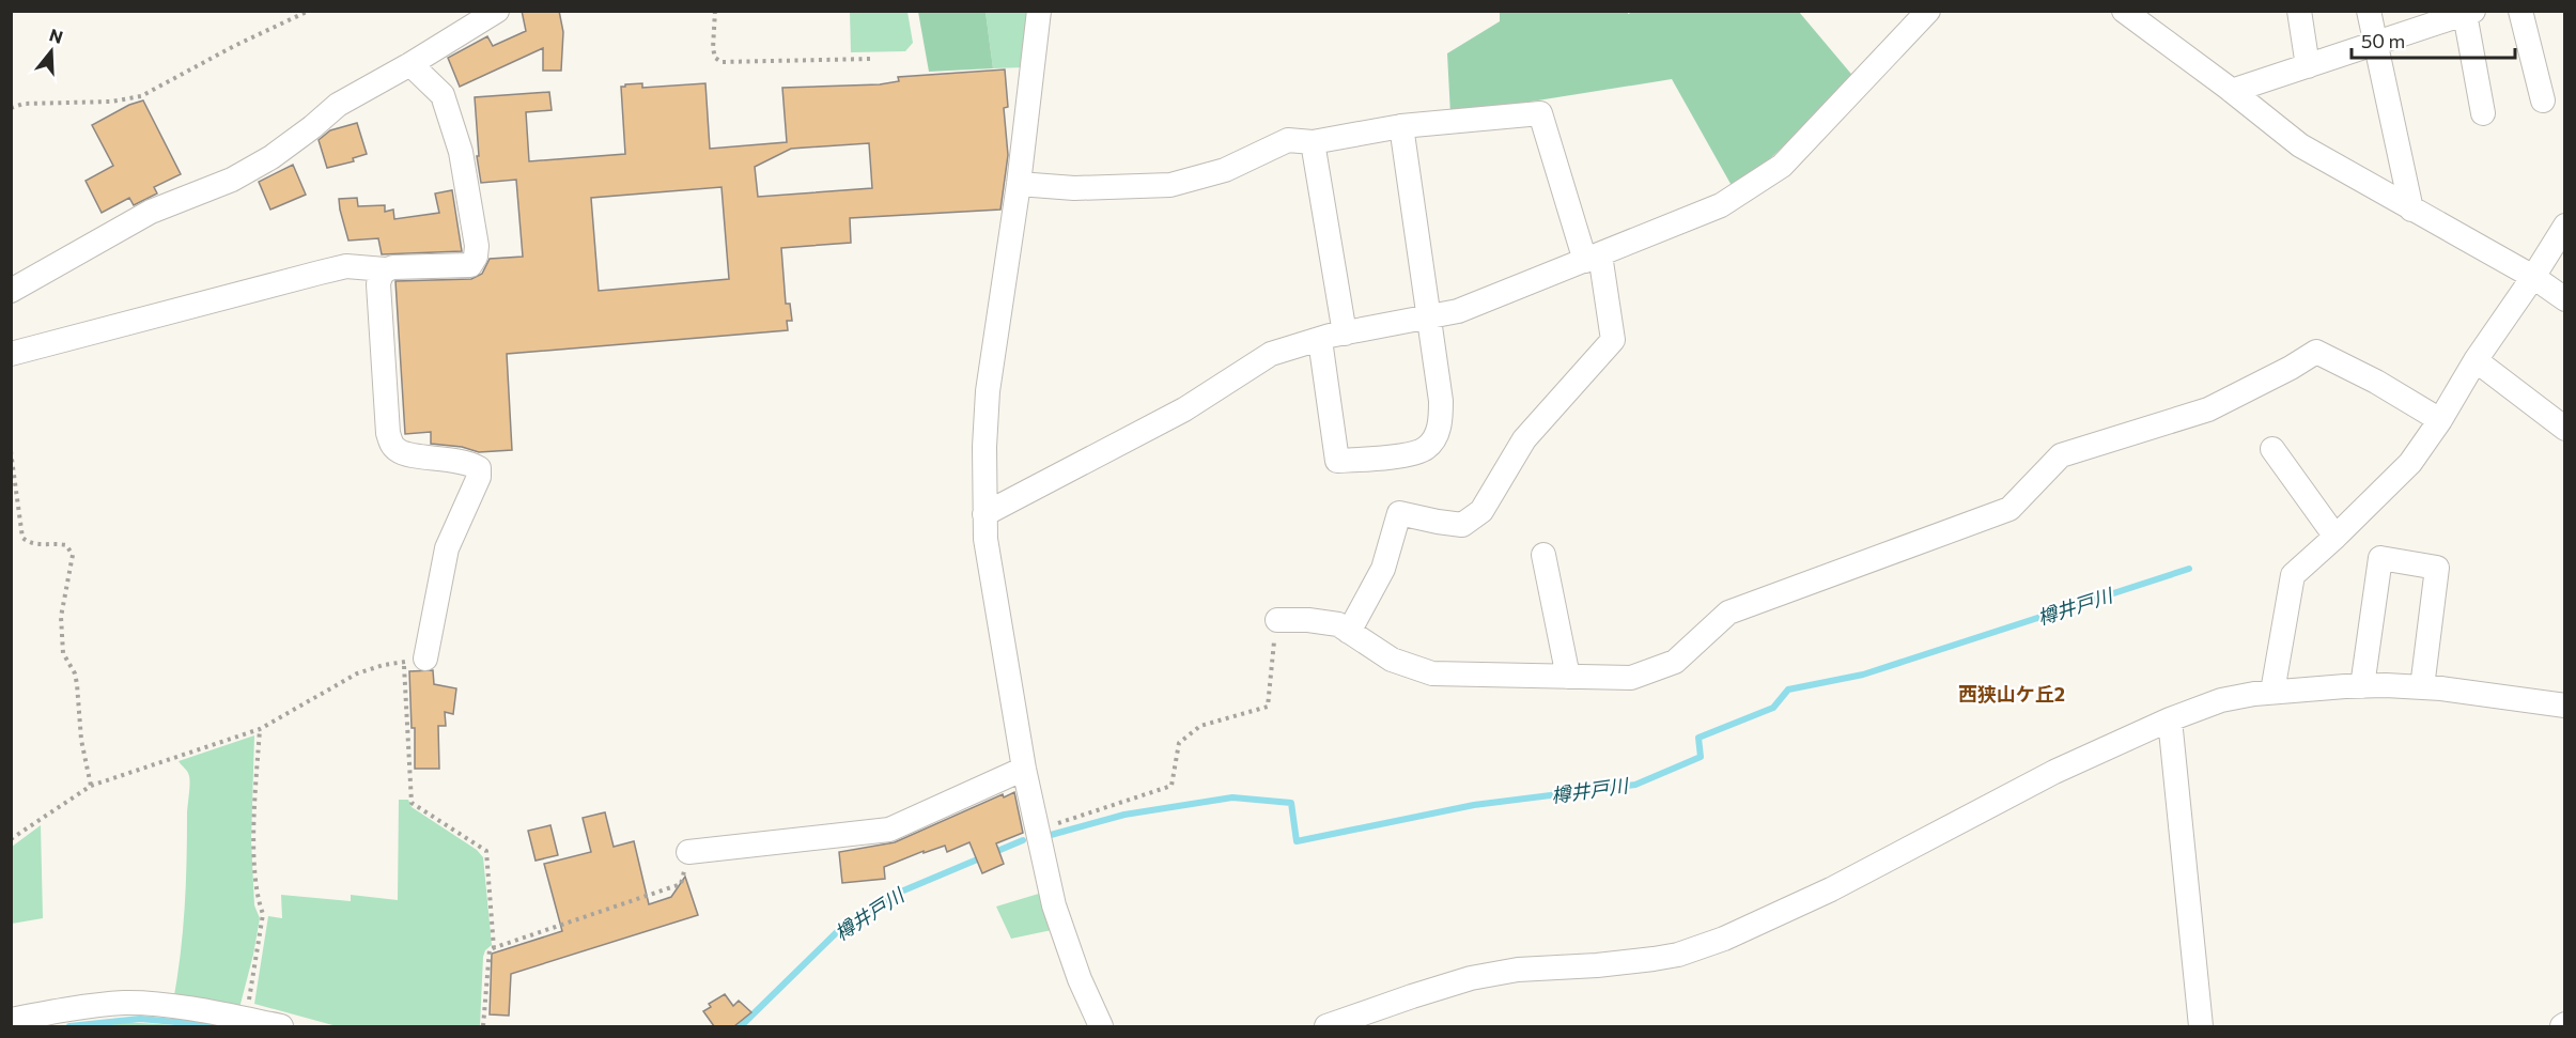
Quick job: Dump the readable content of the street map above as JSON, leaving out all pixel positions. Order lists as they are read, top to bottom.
{
  "districts": ["西狭山ケ丘2"],
  "water": ["樽井戸川"],
  "scale_bar": "50 m",
  "north": "top"
}
